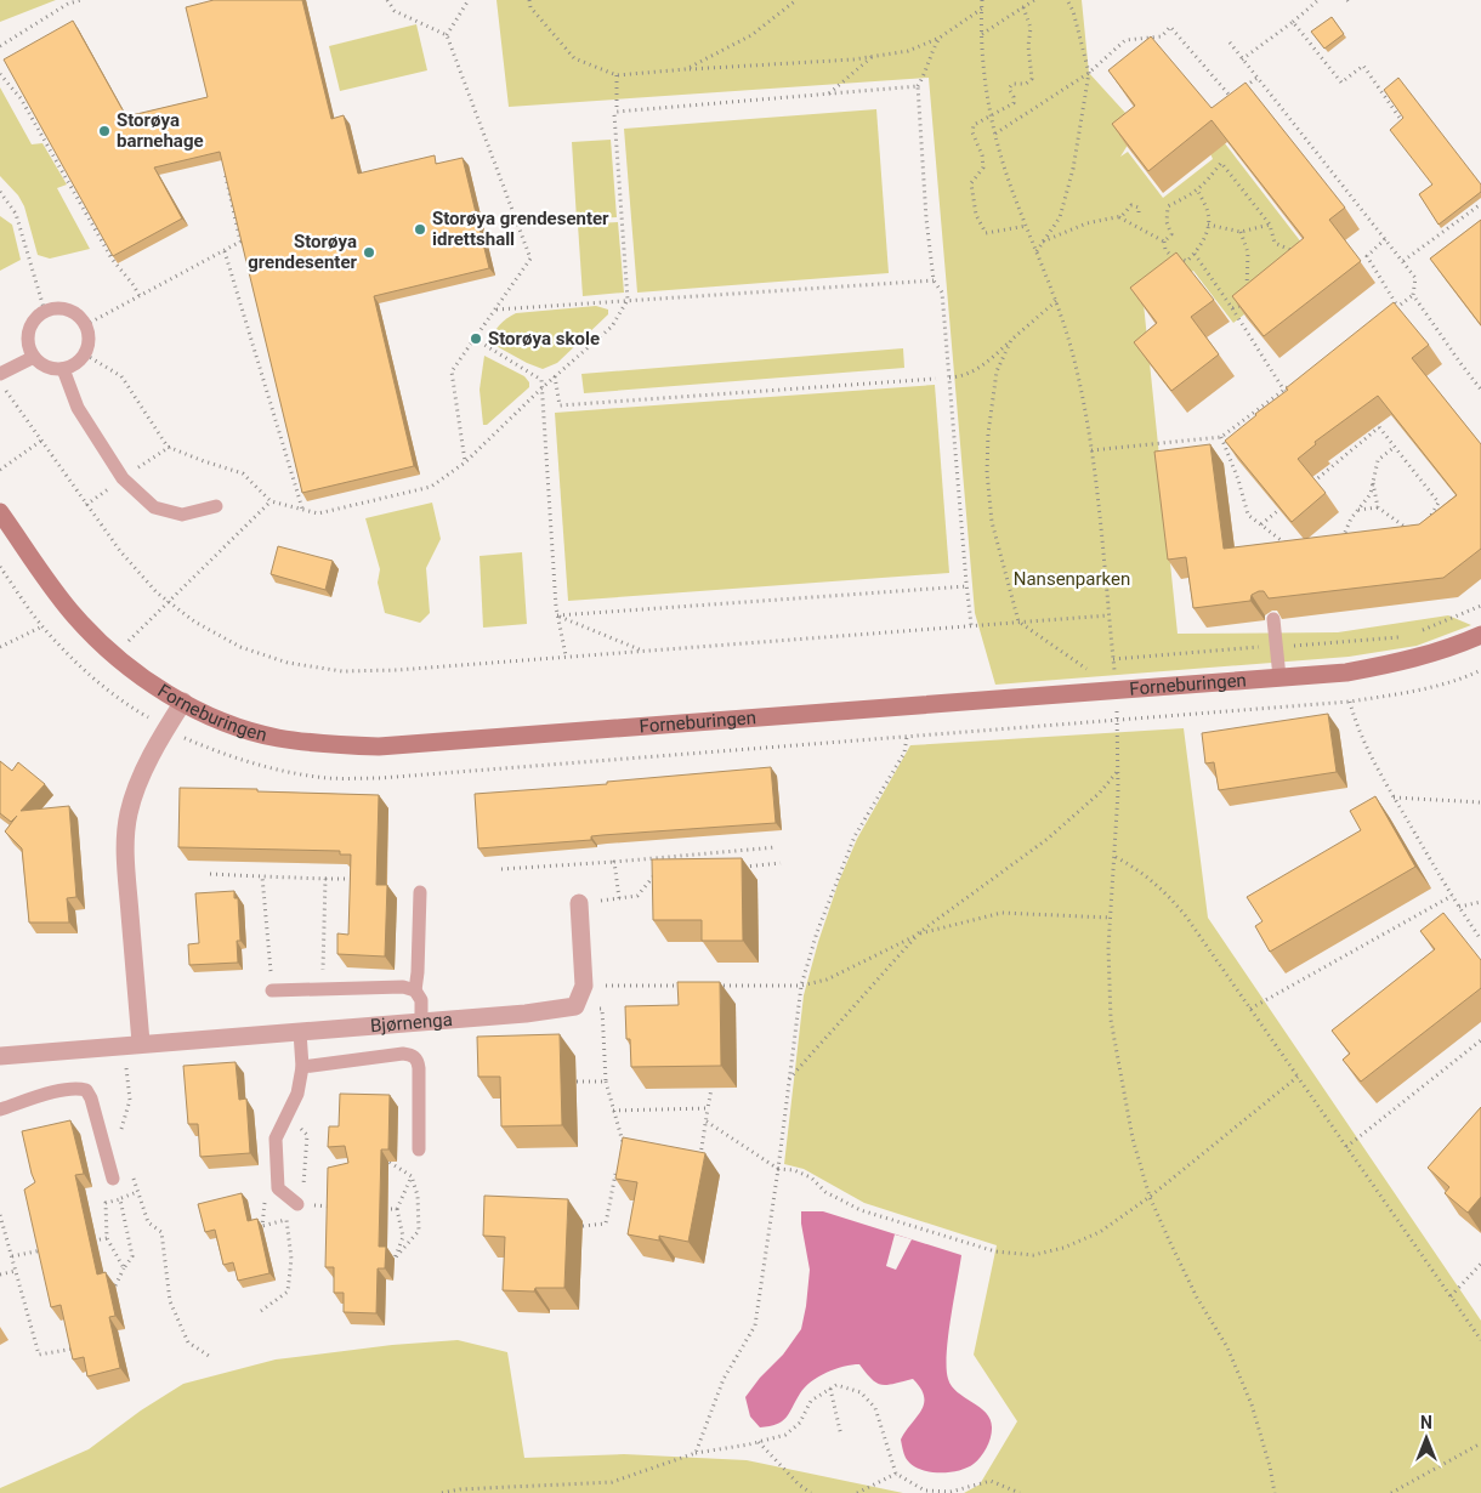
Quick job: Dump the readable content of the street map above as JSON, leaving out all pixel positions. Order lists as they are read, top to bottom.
{
  "streets": {
    "street": ["Forneburingen", "Bjørnenga"]
  },
  "parks": ["Nansenparken"],
  "places": [
    "Storøya barnehage",
    "Storøya grendesenter idrettshall",
    "Storøya grendesenter",
    "Storøya skole"
  ],
  "north": "top"
}
